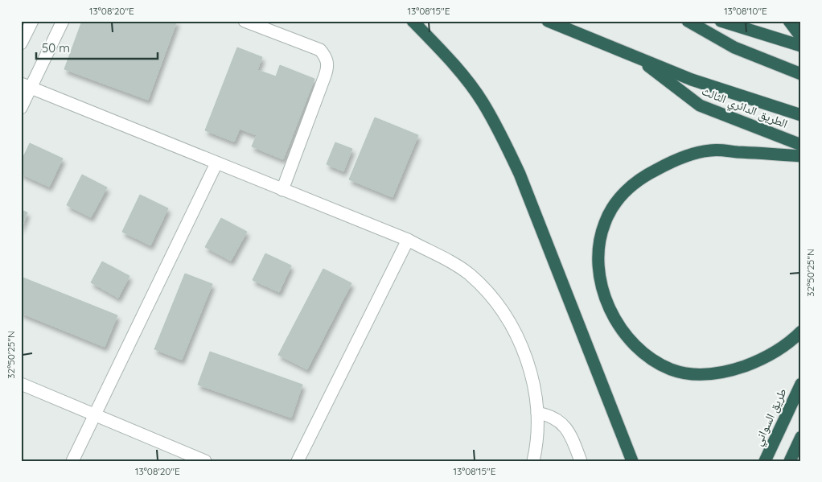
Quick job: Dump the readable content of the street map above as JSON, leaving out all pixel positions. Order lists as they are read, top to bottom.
{
  "streets": {
    "highway": ["الطريق الدائري الثالث", "طريق السواني"]
  },
  "scale_bar": "50 m",
  "coordinates": [
    "13°08'20\"E",
    "13°08'15\"E",
    "13°08'10\"E",
    "32°50'25\"N"
  ]
}
